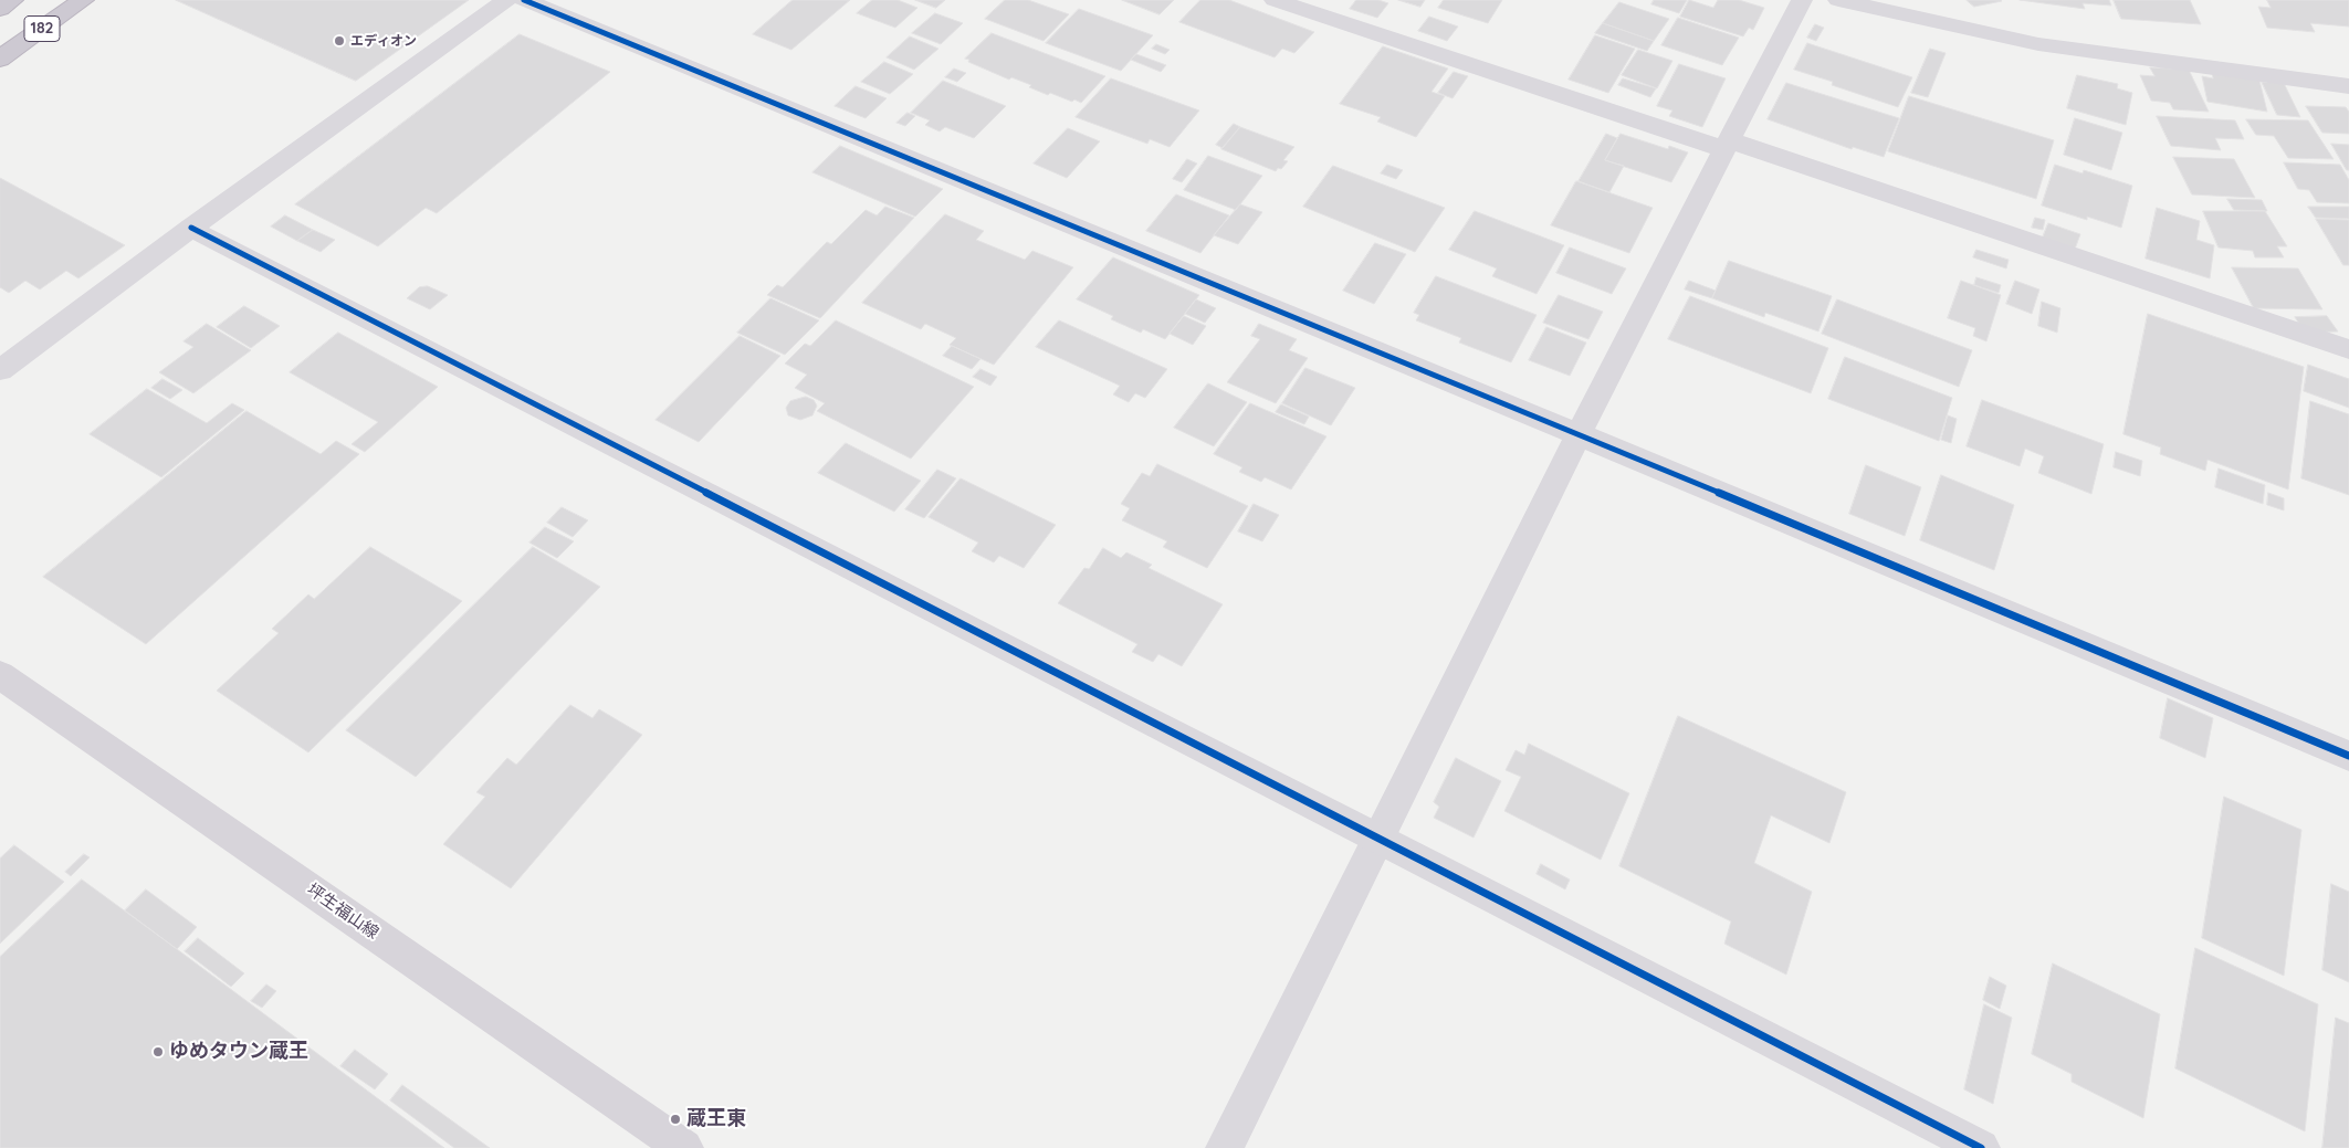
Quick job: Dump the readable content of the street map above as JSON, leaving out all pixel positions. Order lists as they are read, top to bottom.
{
  "streets": {
    "highway": ["182"],
    "main road": ["坪生福山線"]
  },
  "places": ["エディオン", "ゆめタウン蔵王", "蔵王東"]
}
